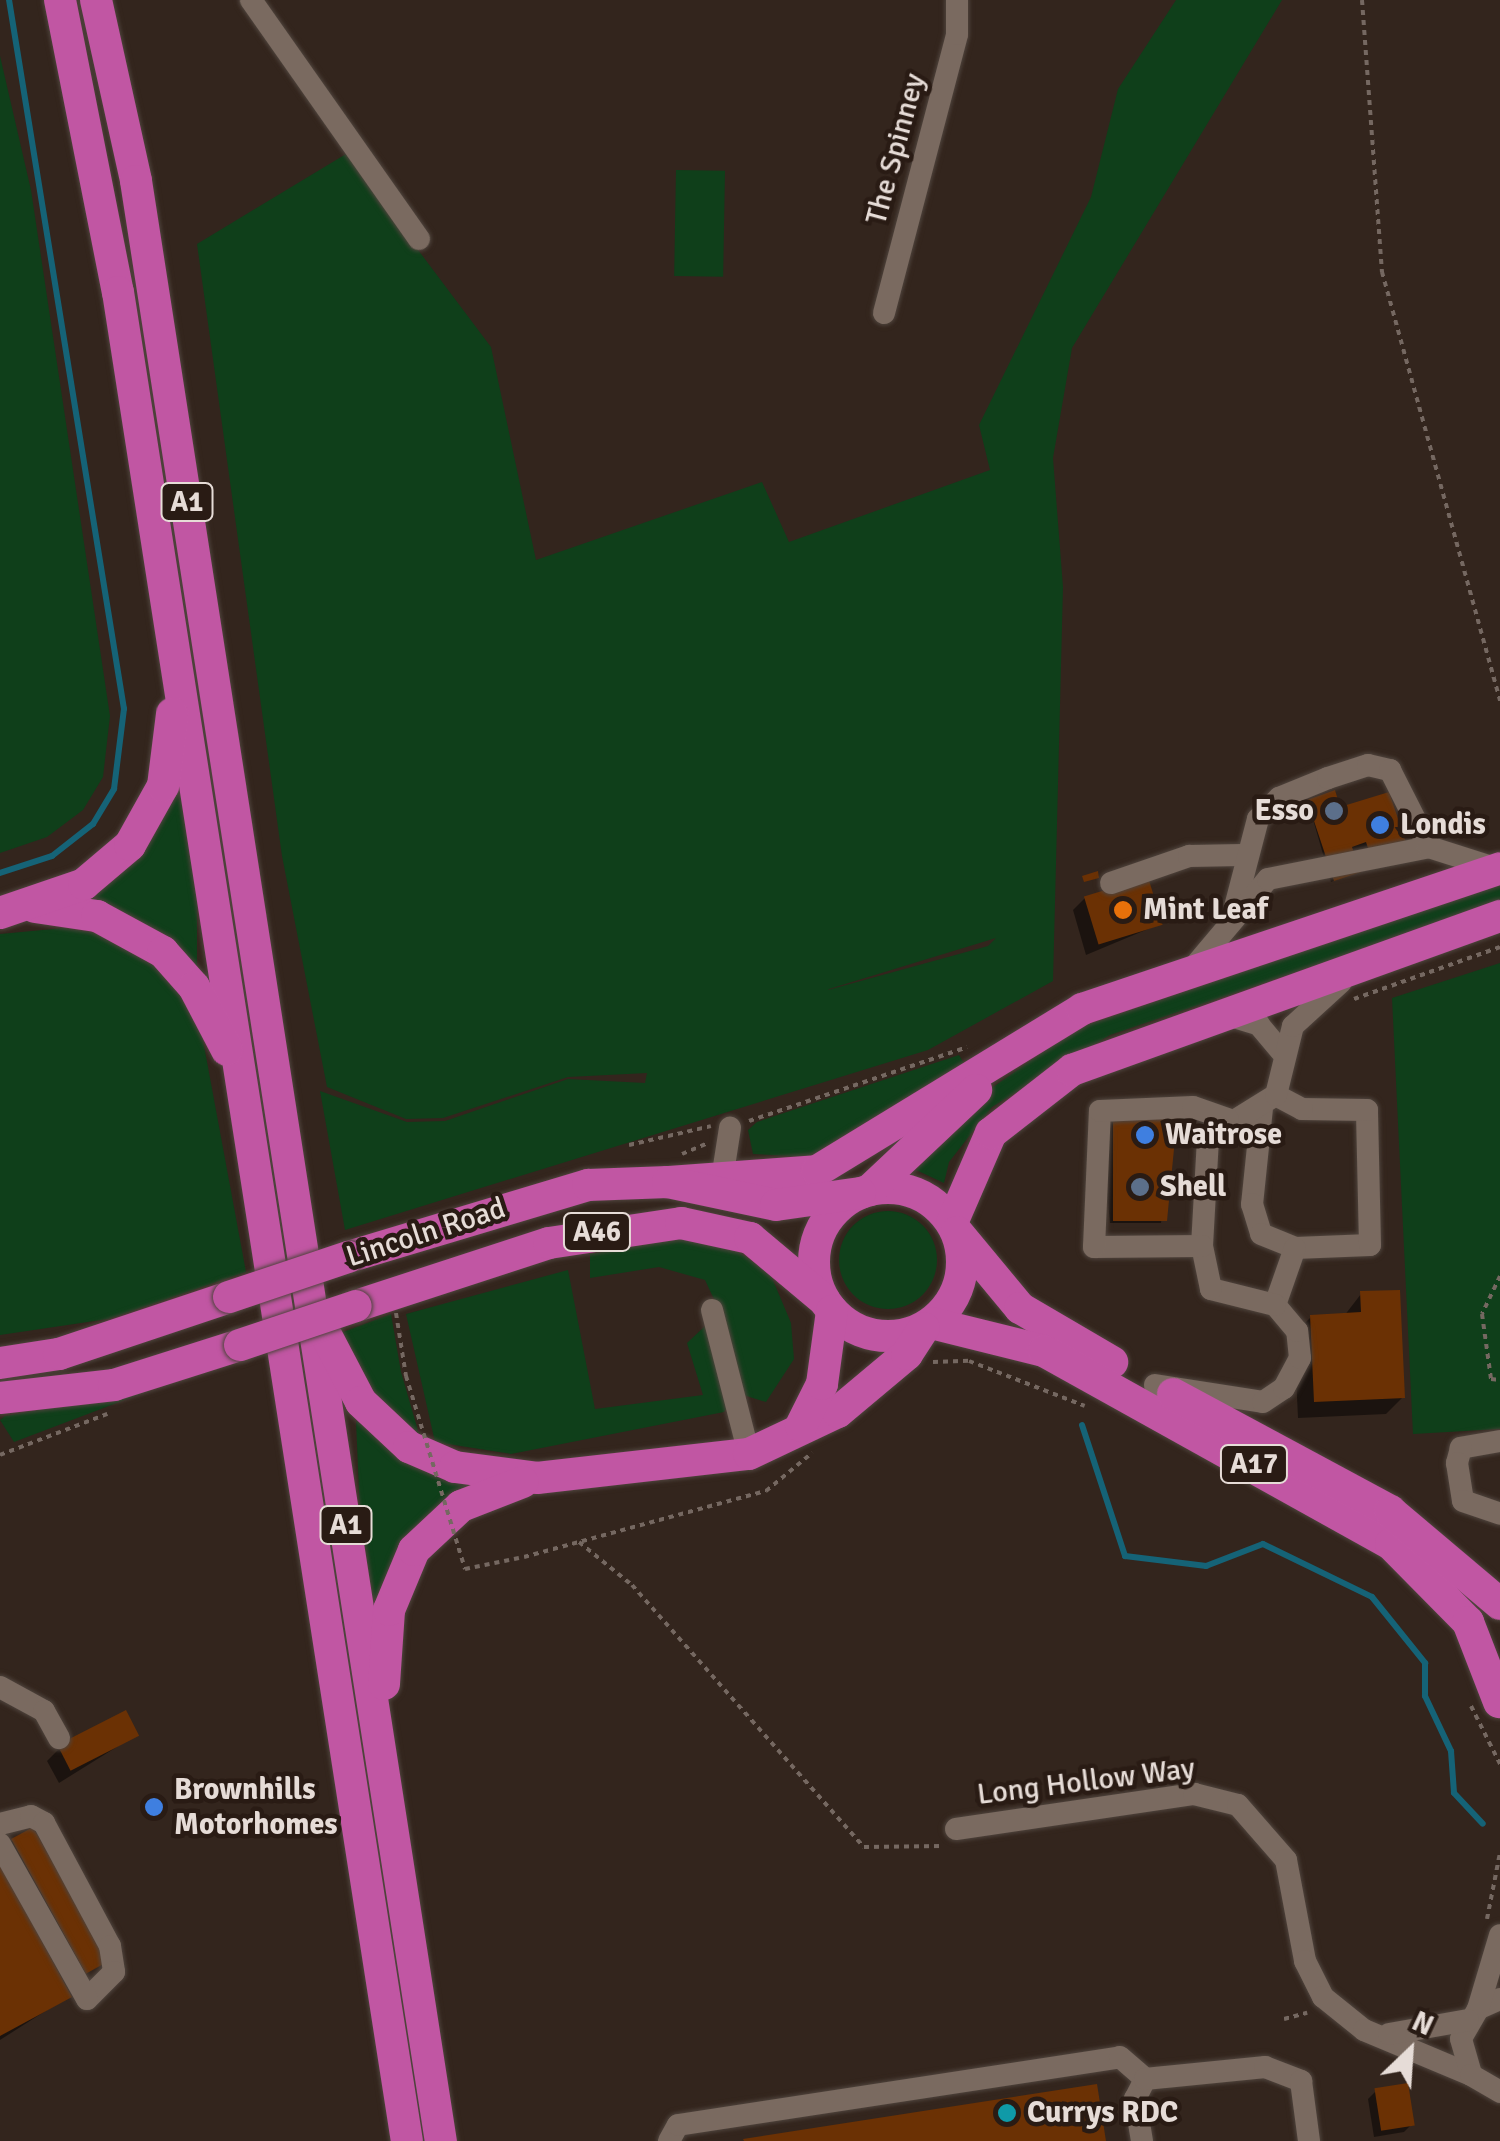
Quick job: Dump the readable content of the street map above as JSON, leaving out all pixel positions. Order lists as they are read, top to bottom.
{
  "streets": {
    "highway": [
      "A1",
      "A46",
      "Lincoln Road",
      "A17"
    ],
    "street": ["The Spinney", "Long Hollow Way"]
  },
  "crossings": [
    ["A46", "Lincoln Road"],
    ["A46", "A17"],
    ["Lincoln Road", "A17"]
  ],
  "places": [
    "Esso",
    "Londis",
    "Mint Leaf",
    "Waitrose",
    "Shell",
    "Brownhills Motorhomes",
    "Currys RDC"
  ],
  "north": "top right"
}
